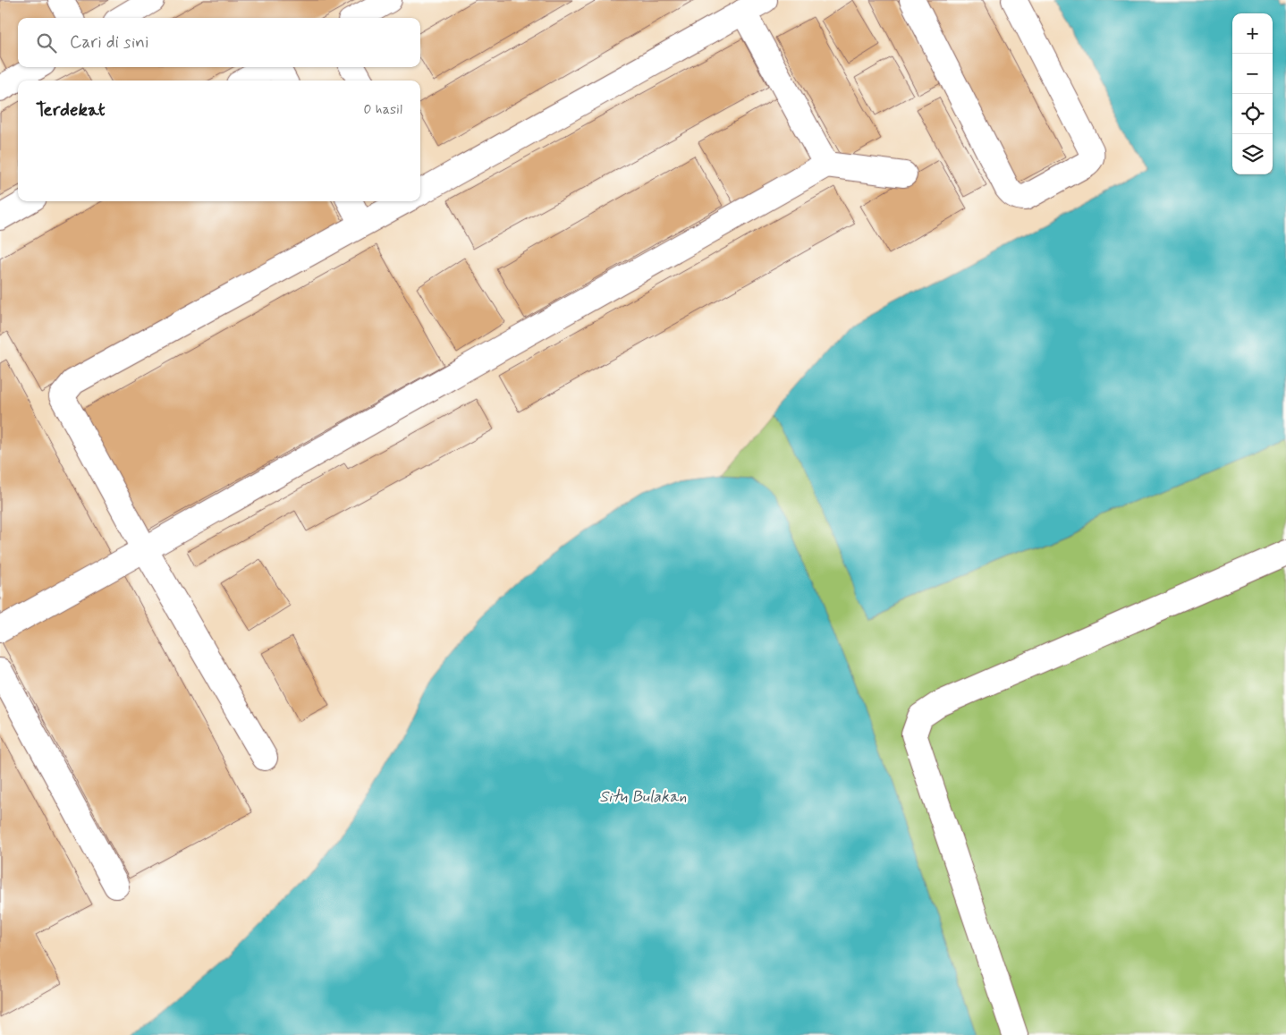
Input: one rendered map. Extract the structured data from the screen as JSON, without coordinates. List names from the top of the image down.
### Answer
{
  "water": ["Situ Bulakan"],
  "page": {
    "map_buttons": ["+", "−"],
    "search": "Cari di sini",
    "heading": ["Terdekat", "0 hasil"]
  }
}
